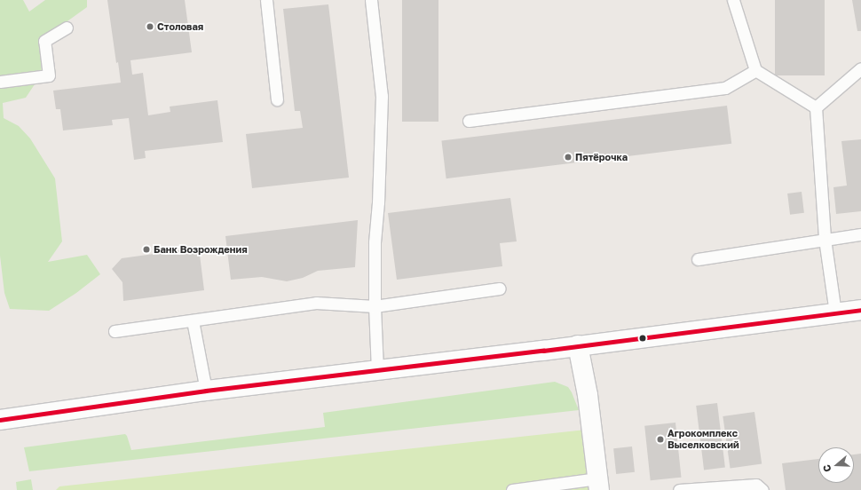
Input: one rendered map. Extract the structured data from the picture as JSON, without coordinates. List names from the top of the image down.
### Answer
{
  "places": [
    "Столовая",
    "Пятёрочка",
    "Банк Возрождения",
    "Агрокомплекс Выселковский"
  ],
  "north": "left"
}
